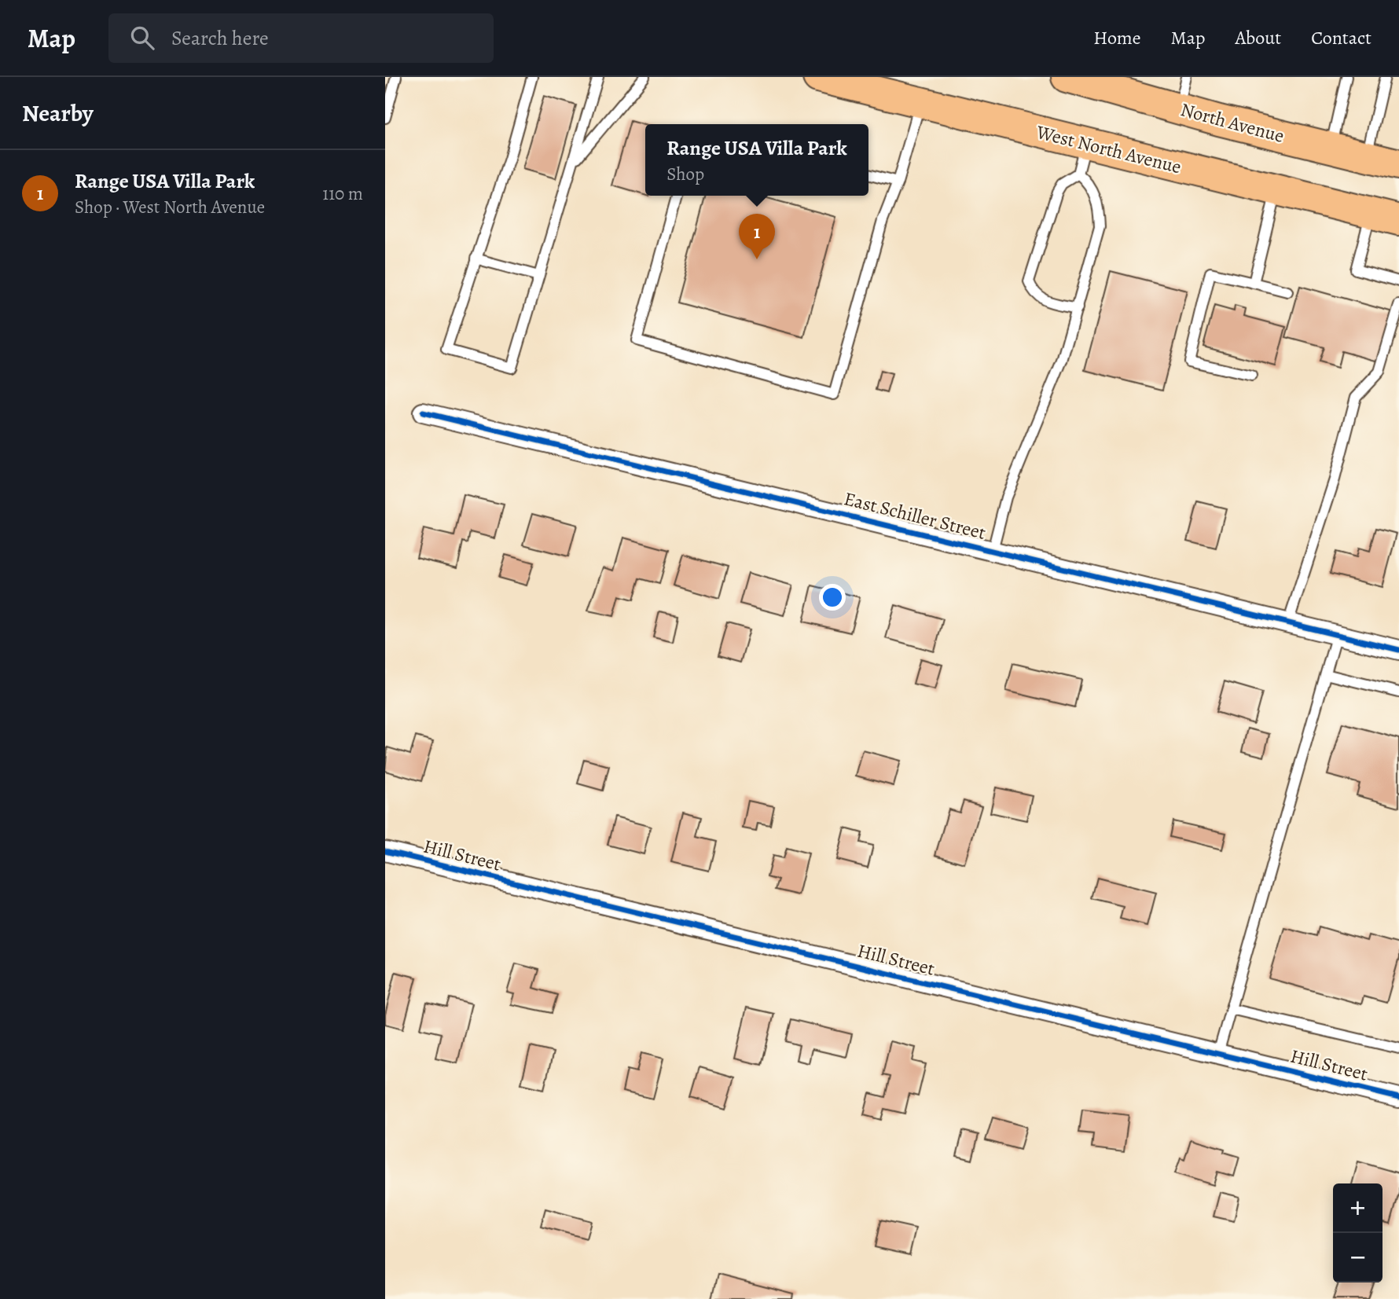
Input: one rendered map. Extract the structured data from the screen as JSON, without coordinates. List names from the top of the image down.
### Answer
{
  "streets": {
    "main road": ["North Avenue", "West North Avenue"],
    "street": ["East Schiller Street", "Hill Street"]
  },
  "page": {
    "header": "Map",
    "search": "Search here",
    "nav": [
      "Home",
      "Map",
      "About",
      "Contact"
    ],
    "heading": "Nearby",
    "popup": ["Range USA Villa Park", "Shop"],
    "list": [
      {
        "mark": "1",
        "name": "Range USA Villa Park",
        "note": "Shop · West North Avenue",
        "value": "110 m"
      }
    ],
    "pins": "1",
    "map_buttons": ["+", "−"]
  }
}
